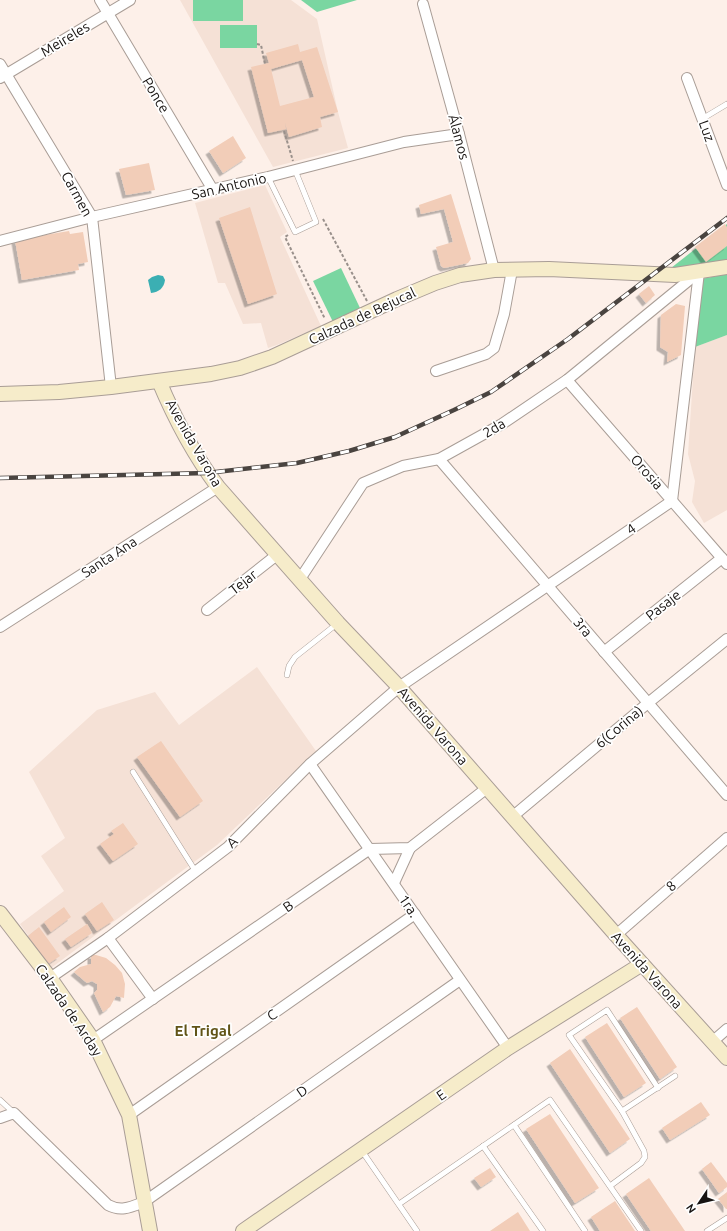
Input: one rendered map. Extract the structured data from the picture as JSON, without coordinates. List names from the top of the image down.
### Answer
{
  "streets": {
    "street": [
      "Meireles",
      "Ponce",
      "Luz",
      "Álamos",
      "San Antonio",
      "Carmen",
      "Calzada de Bejucal",
      "2da",
      "Avenida Varona",
      "Orosia",
      "4",
      "Santa Ana",
      "Tejar",
      "Pasaje",
      "3ra",
      "6(Corina)",
      "A",
      "8",
      "B",
      "1ra.",
      "Calzada de Arday",
      "C",
      "D",
      "E"
    ]
  },
  "crossings": [
    ["Meireles", "Ponce"],
    ["Meireles", "Carmen"],
    ["Ponce", "San Antonio"],
    ["Álamos", "San Antonio"],
    ["Álamos", "Calzada de Bejucal"],
    ["San Antonio", "Carmen"],
    ["Carmen", "Calzada de Bejucal"],
    ["Calzada de Bejucal", "2da"],
    ["Calzada de Bejucal", "Avenida Varona"],
    ["2da", "Avenida Varona"],
    ["2da", "Orosia"],
    ["2da", "3ra"],
    ["Avenida Varona", "4"],
    ["Avenida Varona", "Santa Ana"],
    ["Avenida Varona", "Tejar"],
    ["Avenida Varona", "6(Corina)"],
    ["Avenida Varona", "A"],
    ["Avenida Varona", "8"],
    ["Avenida Varona", "E"],
    ["Orosia", "4"],
    ["Orosia", "Pasaje"],
    ["4", "3ra"],
    ["4", "A"],
    ["Pasaje", "3ra"],
    ["3ra", "6(Corina)"],
    ["A", "1ra."],
    ["A", "Calzada de Arday"],
    ["B", "1ra."],
    ["B", "Calzada de Arday"],
    ["1ra.", "C"],
    ["1ra.", "D"],
    ["1ra.", "E"],
    ["Calzada de Arday", "C"],
    ["Calzada de Arday", "D"]
  ],
  "districts": ["El Trigal"],
  "north": "bottom left"
}
